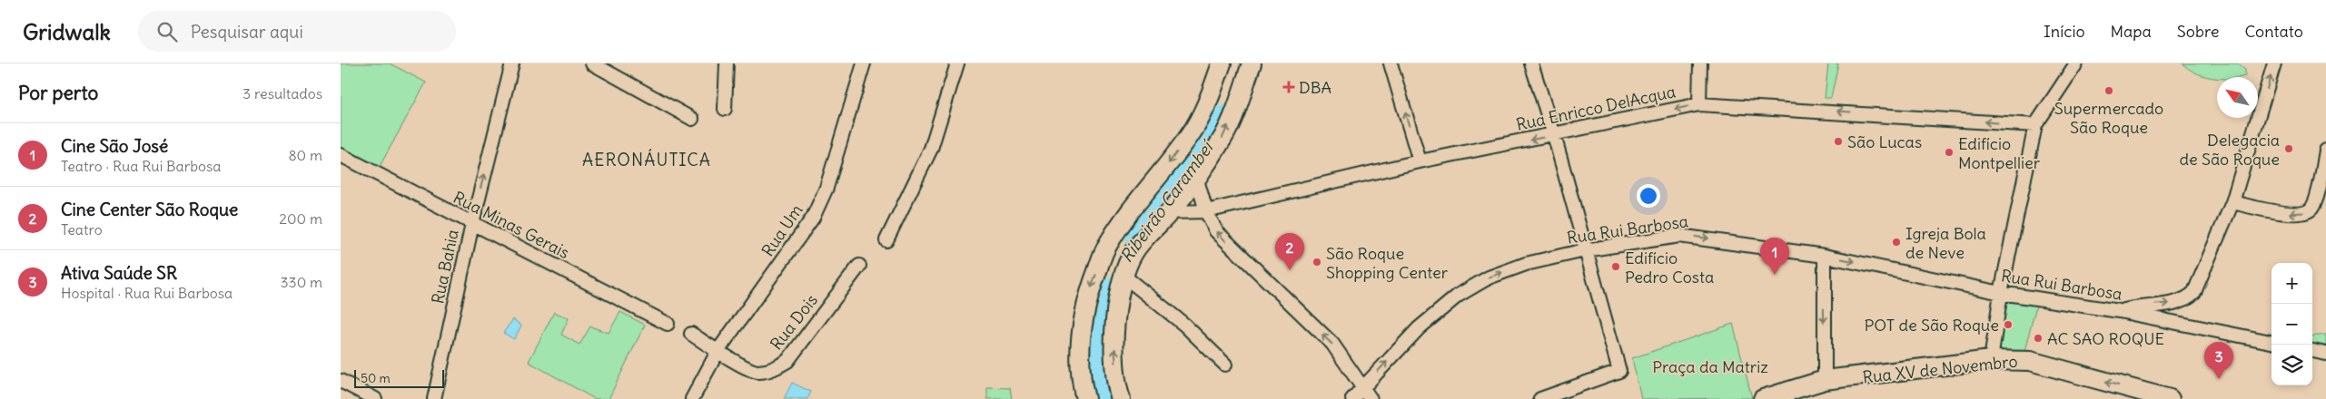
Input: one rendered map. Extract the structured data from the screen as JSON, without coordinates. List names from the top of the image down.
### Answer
{
  "streets": {
    "main road": ["Rua XV de Novembro"],
    "street": [
      "Rua Enricco DelAcqua",
      "Rua Minas Gerais",
      "Rua Rui Barbosa",
      "Rua Um",
      "Rua Bahia",
      "Rua Dois"
    ]
  },
  "crossings": [
    ["Rua Minas Gerais", "Rua Bahia"],
    ["Rua Um", "Rua Dois"]
  ],
  "one_way": [
    "Rua Enricco DelAcqua",
    "Rua Rui Barbosa",
    "Rua Bahia",
    "Rua XV de Novembro"
  ],
  "districts": ["AERONÁUTICA"],
  "water": ["Ribeirão Carambeí"],
  "parks": ["Praça da Matriz"],
  "places": {
    "health": ["DBA"],
    "other": [
      "Supermercado São Roque",
      "São Lucas",
      "Delegacia de São Roque",
      "Edifício Montpellier",
      "Igreja Bola de Neve",
      "São Roque Shopping Center",
      "Edifício Pedro Costa",
      "POT de São Roque",
      "AC SAO ROQUE"
    ]
  },
  "scale_bar": "50 m",
  "north": "top left",
  "page": {
    "header": "Gridwalk",
    "search": "Pesquisar aqui",
    "nav": [
      "Início",
      "Mapa",
      "Sobre",
      "Contato"
    ],
    "heading": ["Por perto", "3 resultados"],
    "list": [
      {
        "mark": "1",
        "name": "Cine São José",
        "note": "Teatro · Rua Rui Barbosa",
        "value": "80 m"
      },
      {
        "mark": "2",
        "name": "Cine Center São Roque",
        "note": "Teatro",
        "value": "200 m"
      },
      {
        "mark": "3",
        "name": "Ativa Saúde SR",
        "note": "Hospital · Rua Rui Barbosa",
        "value": "330 m"
      }
    ],
    "pins": ["2", "1", "3"],
    "map_buttons": ["+", "−"],
    "scale": "50 m"
  }
}
